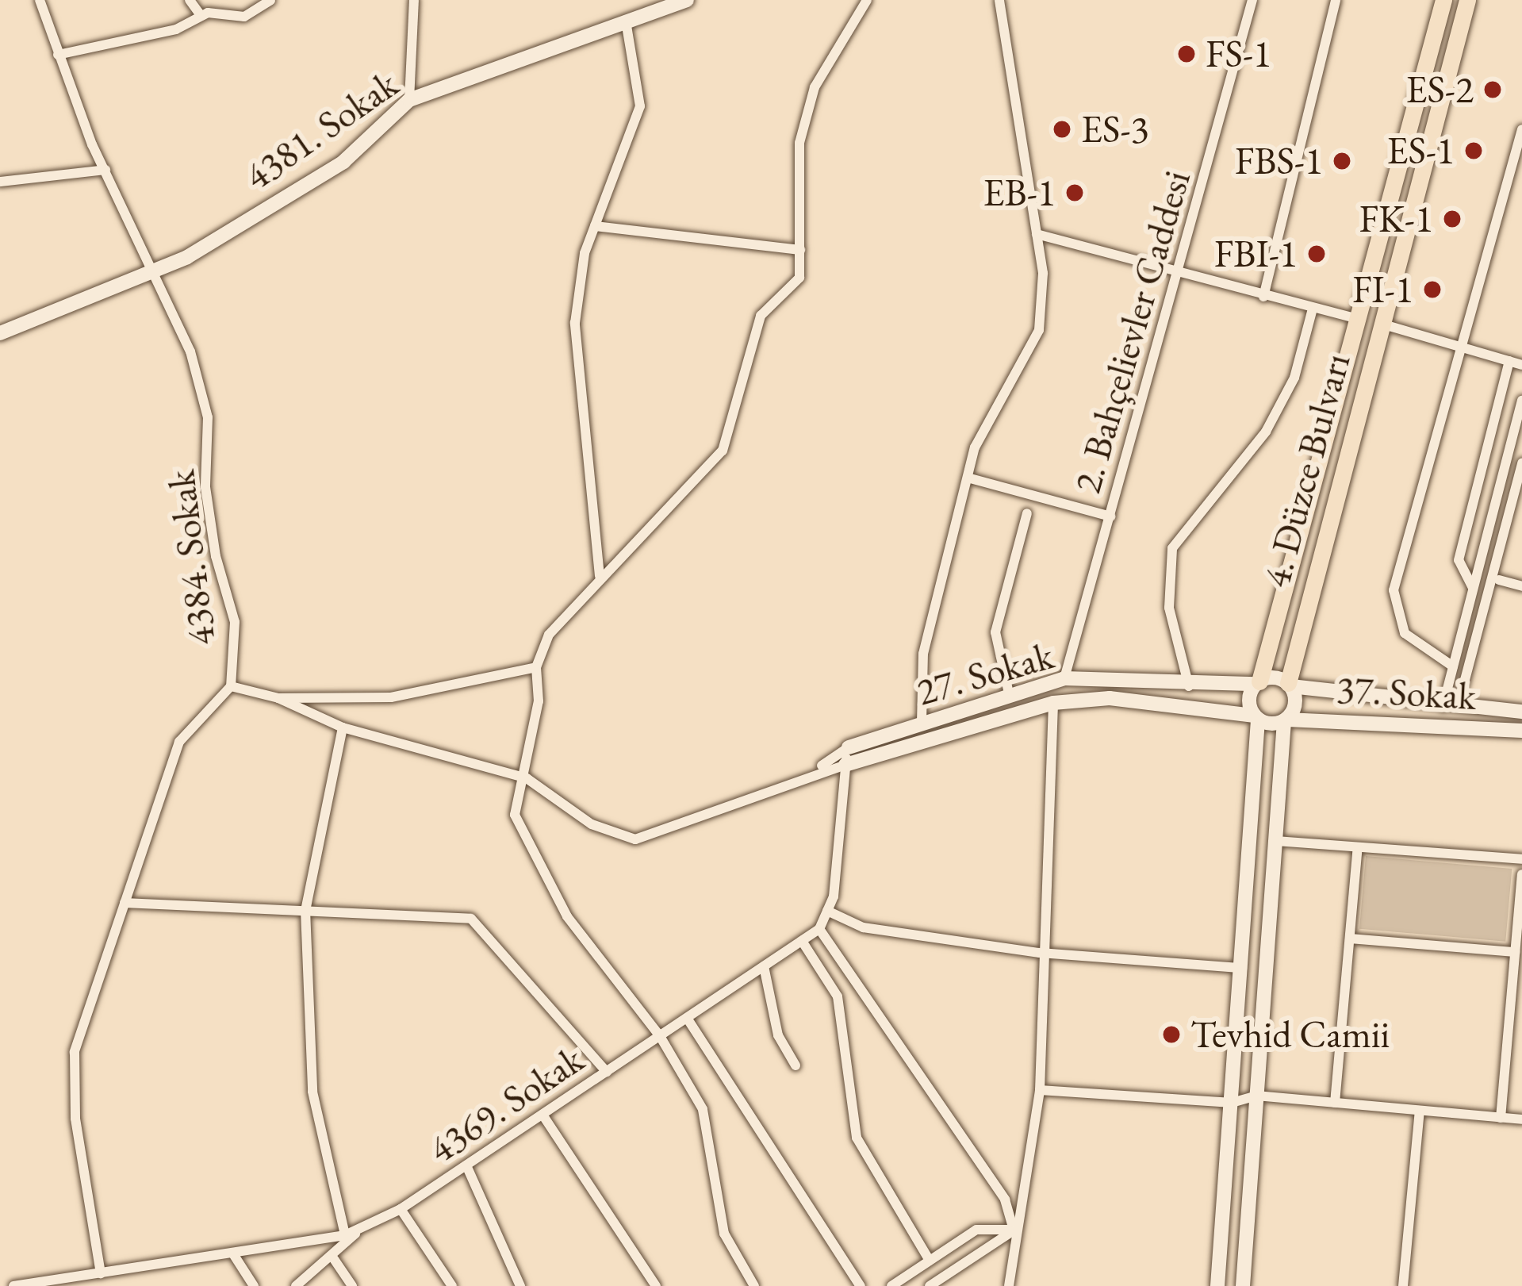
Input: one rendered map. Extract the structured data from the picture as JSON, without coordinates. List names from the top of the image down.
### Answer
{
  "streets": {
    "main road": [
      "4381. Sokak",
      "4. Düzce Bulvarı",
      "27. Sokak",
      "37. Sokak"
    ],
    "street": ["2. Bahçelievler Caddesi", "4384. Sokak", "4369. Sokak"]
  },
  "crossings": [
    ["4381. Sokak", "4384. Sokak"],
    ["2. Bahçelievler Caddesi", "27. Sokak"],
    ["4. Düzce Bulvarı", "27. Sokak"],
    ["4384. Sokak", "4369. Sokak"]
  ],
  "places": [
    "FS-1",
    "ES-2",
    "ES-3",
    "ES-1",
    "FBS-1",
    "EB-1",
    "FK-1",
    "FBI-1",
    "FI-1",
    "Tevhid Camii"
  ]
}
